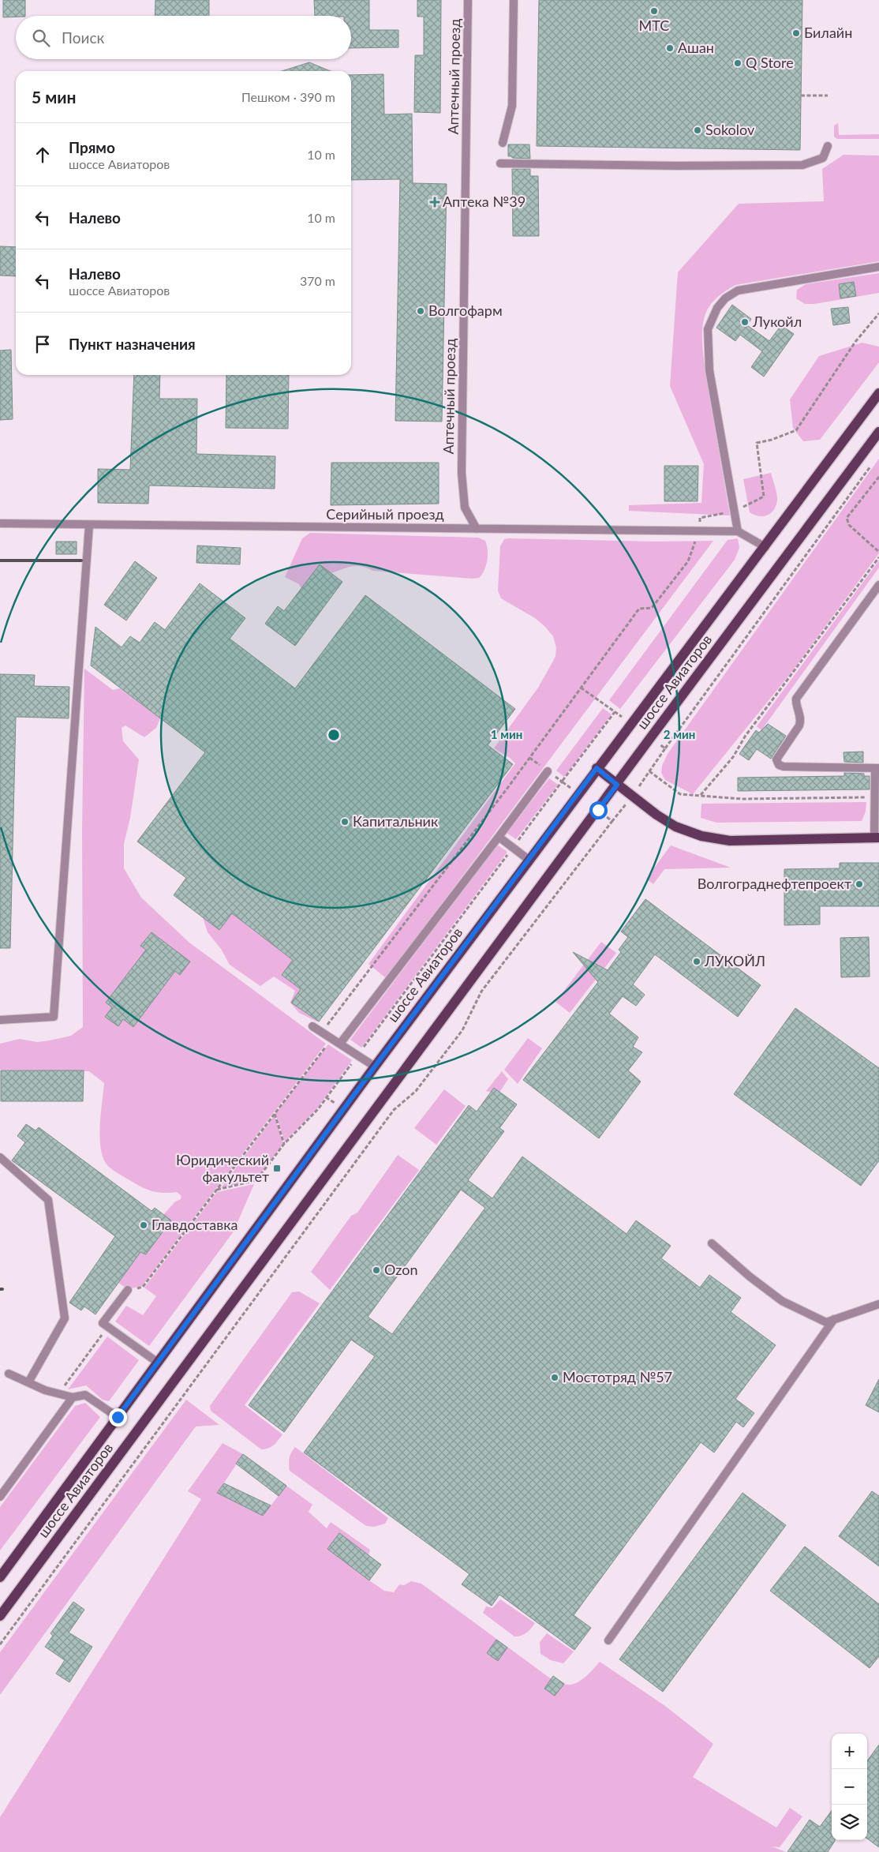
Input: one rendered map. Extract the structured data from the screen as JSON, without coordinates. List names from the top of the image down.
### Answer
{
  "streets": {
    "main road": ["шоссе Авиаторов"],
    "street": ["Аптечный проезд", "Серийный проезд"]
  },
  "crossings": [
    ["Аптечный проезд", "Серийный проезд"]
  ],
  "places": {
    "other": [
      "МТС",
      "Билайн",
      "Ашан",
      "Q Store",
      "Sokolov",
      "Волгофарм",
      "Лукойл",
      "Капитальник",
      "Волгограднефтепроект",
      "ЛУКОЙЛ",
      "Главдоставка",
      "Ozon",
      "Мостотряд №57"
    ],
    "health": ["Аптека №39"],
    "transit": ["Юридический факультет"]
  },
  "page": {
    "search": "Поиск",
    "heading": ["5 мин", "Пешком · 390 m"],
    "list": [
      ["Прямо", "шоссе Авиаторов", "10 m"],
      ["Налево", "10 m"],
      ["Налево", "шоссе Авиаторов", "370 m"],
      "Пункт назначения"
    ],
    "map_buttons": ["+", "−"]
  },
  "rings": ["1 мин", "2 мин"]
}
